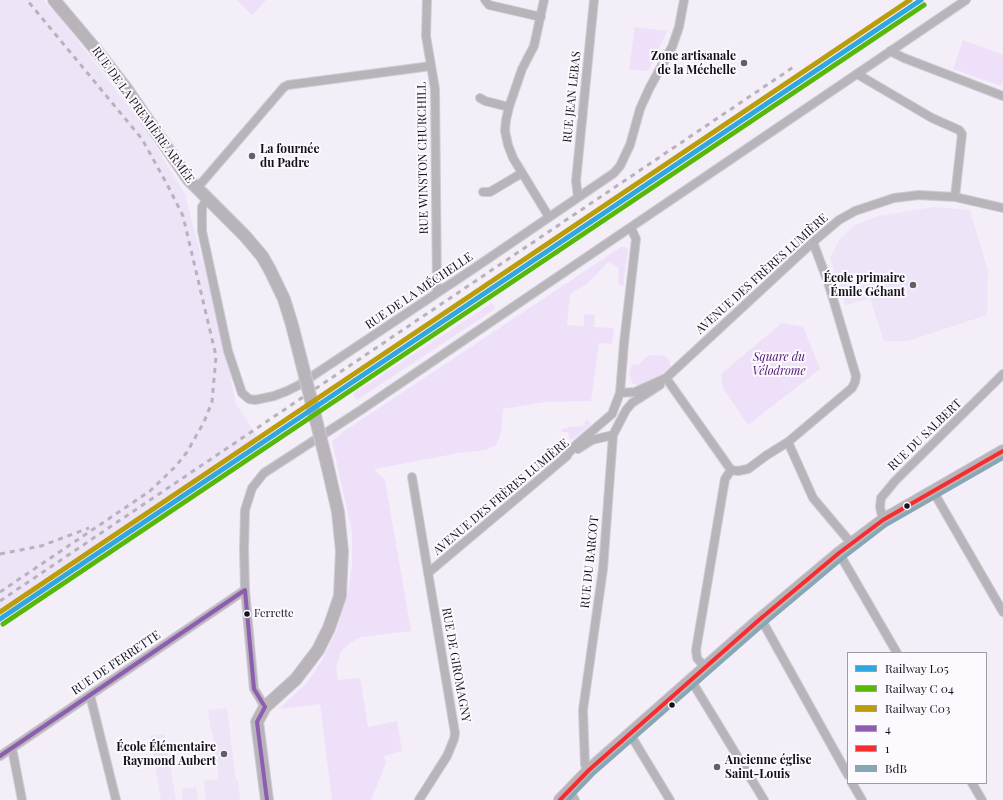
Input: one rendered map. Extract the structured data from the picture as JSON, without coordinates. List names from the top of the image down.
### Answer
{
  "streets": {
    "main road": ["RUE DE LA PREMIÈRE ARMÉE"],
    "street": [
      "RUE JEAN LEBAS",
      "RUE WINSTON CHURCHILL",
      "AVENUE DES FRÈRES LUMIÈRE",
      "RUE DE LA MÉCHELLE",
      "RUE DU SALBERT",
      "RUE DU BARCOT",
      "RUE DE FERRETTE",
      "RUE DE GIROMAGNY"
    ]
  },
  "crossings": [
    ["RUE JEAN LEBAS", "RUE DE LA MÉCHELLE"],
    ["RUE DE LA PREMIÈRE ARMÉE", "RUE DE LA MÉCHELLE"],
    ["RUE WINSTON CHURCHILL", "RUE DE LA MÉCHELLE"],
    ["AVENUE DES FRÈRES LUMIÈRE", "RUE DU BARCOT"],
    ["AVENUE DES FRÈRES LUMIÈRE", "RUE DE GIROMAGNY"]
  ],
  "parks": ["Square du Vélodrome"],
  "places": [
    "Zone artisanale de la Méchelle",
    "La fournée du Padre",
    "École primaire Émile Géhant",
    "Ferrette",
    "École Élémentaire Raymond Aubert",
    "Ancienne église Saint-Louis"
  ],
  "lines": [
    "rail line L05",
    "rail line C03",
    "transit line 1",
    "transit line BdB",
    "transit line 4"
  ],
  "legend": [
    "Railway L05",
    "Railway C 04",
    "Railway C03",
    "4",
    "1",
    "BdB"
  ]
}
